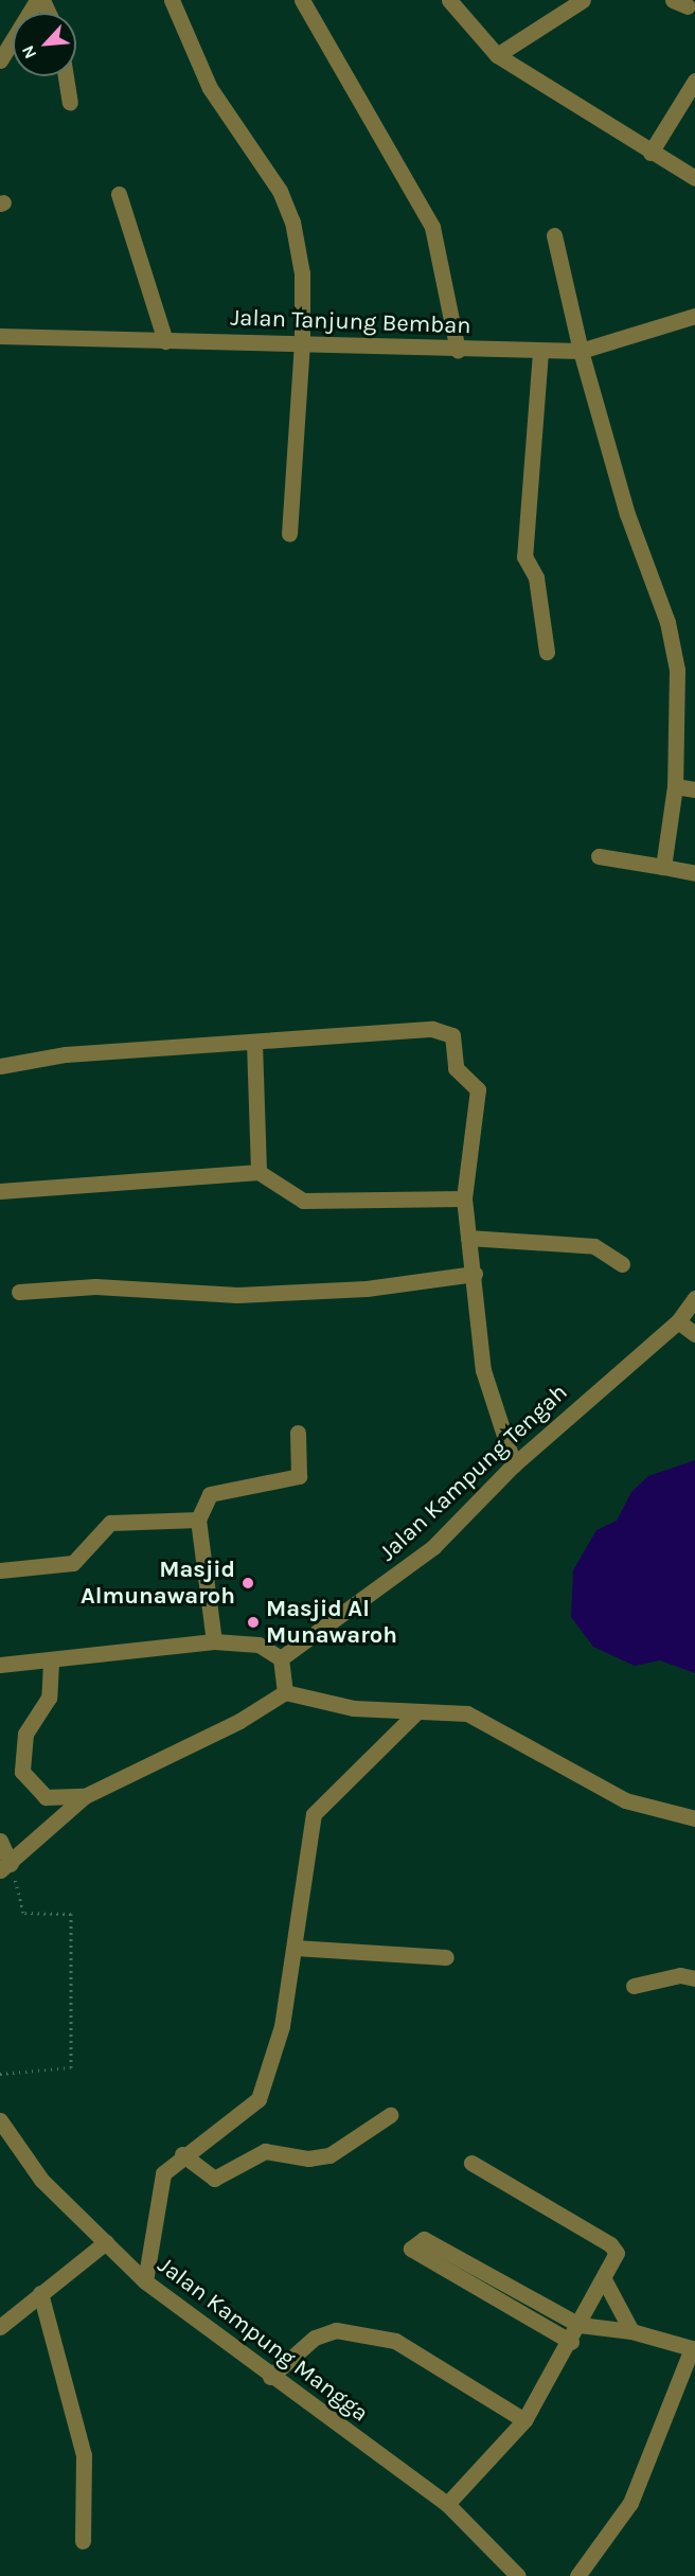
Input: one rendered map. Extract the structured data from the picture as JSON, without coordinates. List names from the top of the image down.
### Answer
{
  "streets": {
    "street": ["Jalan Tanjung Bemban", "Jalan Kampung Tengah", "Jalan Kampung Mangga"]
  },
  "places": ["Masjid Almunawaroh", "Masjid Al Munawaroh"],
  "north": "bottom left"
}
